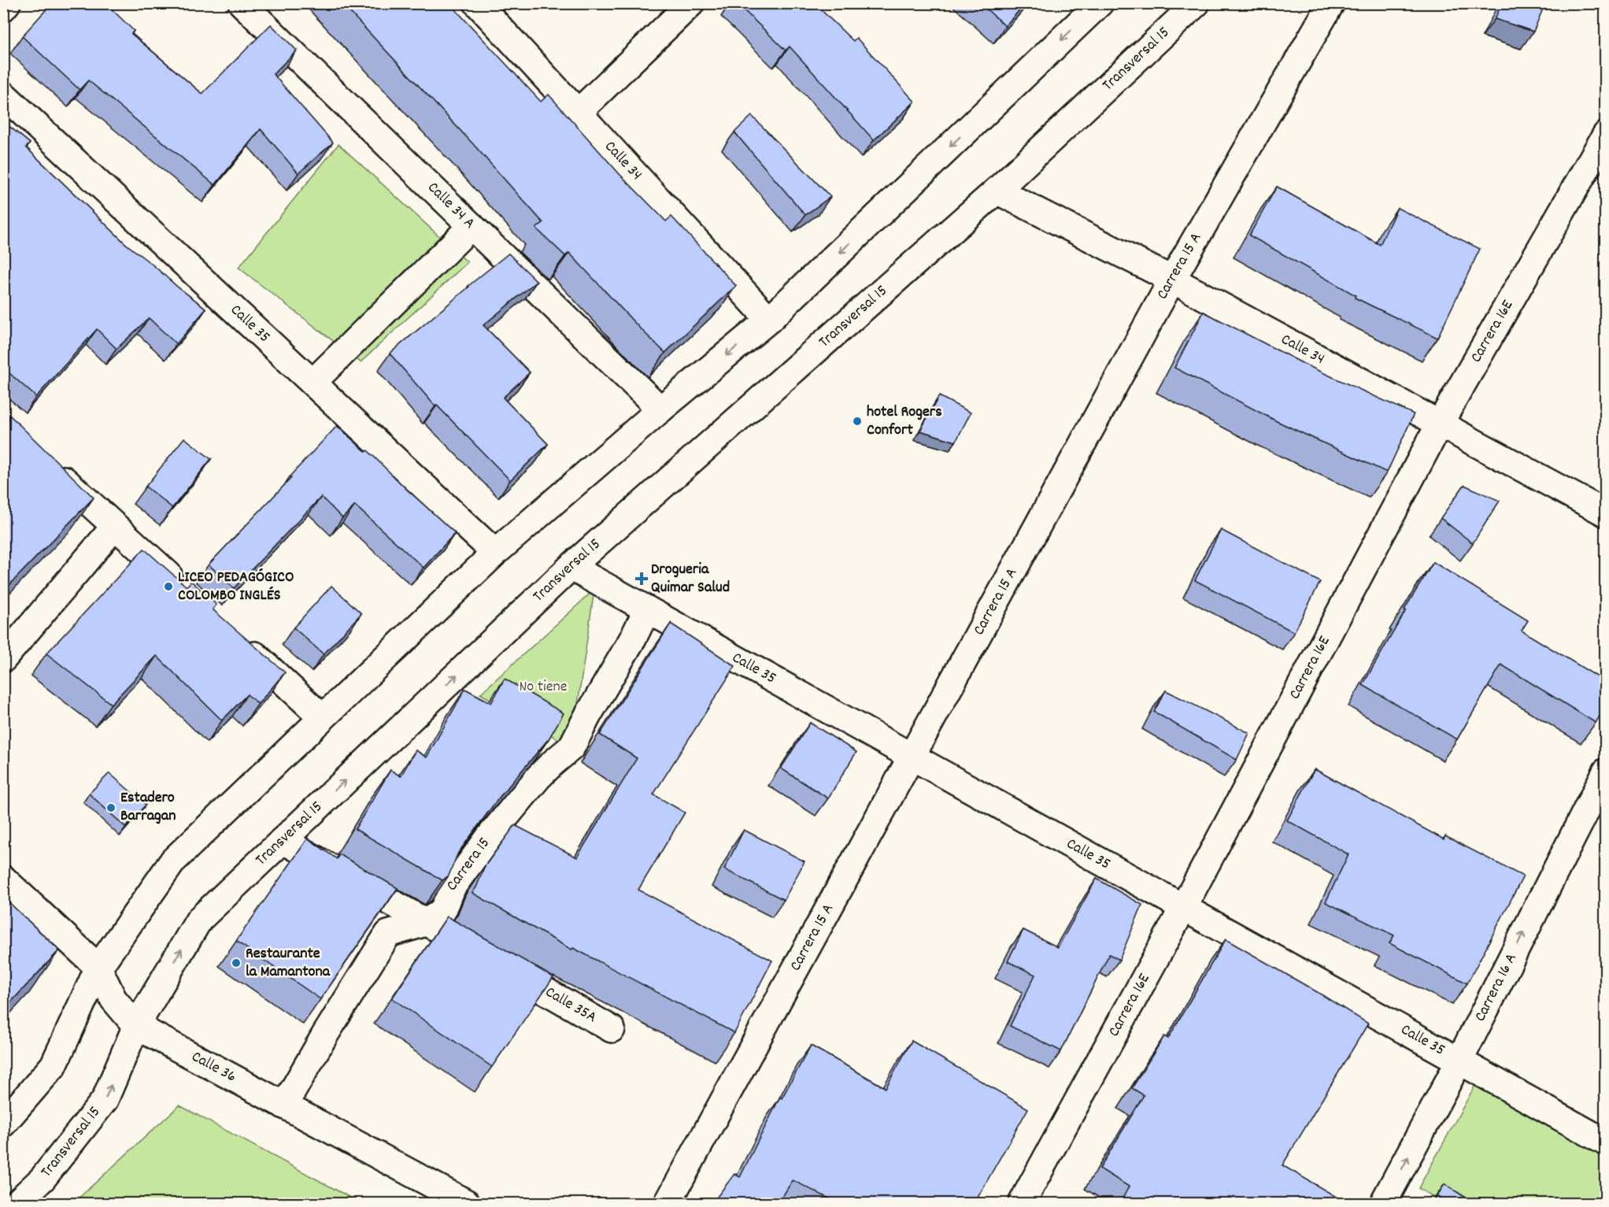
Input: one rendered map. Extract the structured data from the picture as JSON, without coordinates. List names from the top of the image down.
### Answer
{
  "streets": {
    "street": [
      "Transversal 15",
      "Calle 34",
      "Calle 34 A",
      "Carrera 15 A",
      "Calle 35",
      "Carrera 16E",
      "Carrera 15",
      "Carrera 16 A",
      "Calle 35A",
      "Calle 36"
    ]
  },
  "crossings": [
    ["Transversal 15", "Calle 34"],
    ["Transversal 15", "Calle 35"],
    ["Transversal 15", "Calle 36"],
    ["Calle 34", "Carrera 15 A"],
    ["Calle 34", "Carrera 16E"],
    ["Carrera 15 A", "Calle 35"],
    ["Calle 35", "Carrera 16E"],
    ["Calle 35", "Carrera 15"],
    ["Calle 35", "Carrera 16 A"],
    ["Carrera 15", "Calle 36"]
  ],
  "one_way": ["Carrera 16 A"],
  "parks": ["No tiene"],
  "places": {
    "other": [
      "hotel Rogers Confort",
      "LICEO PEDAGÓGICO COLOMBO INGLÉS",
      "Estadero Barragan",
      "Restaurante la Mamantona"
    ],
    "health": ["Drogueria Quimar Salud"]
  }
}
